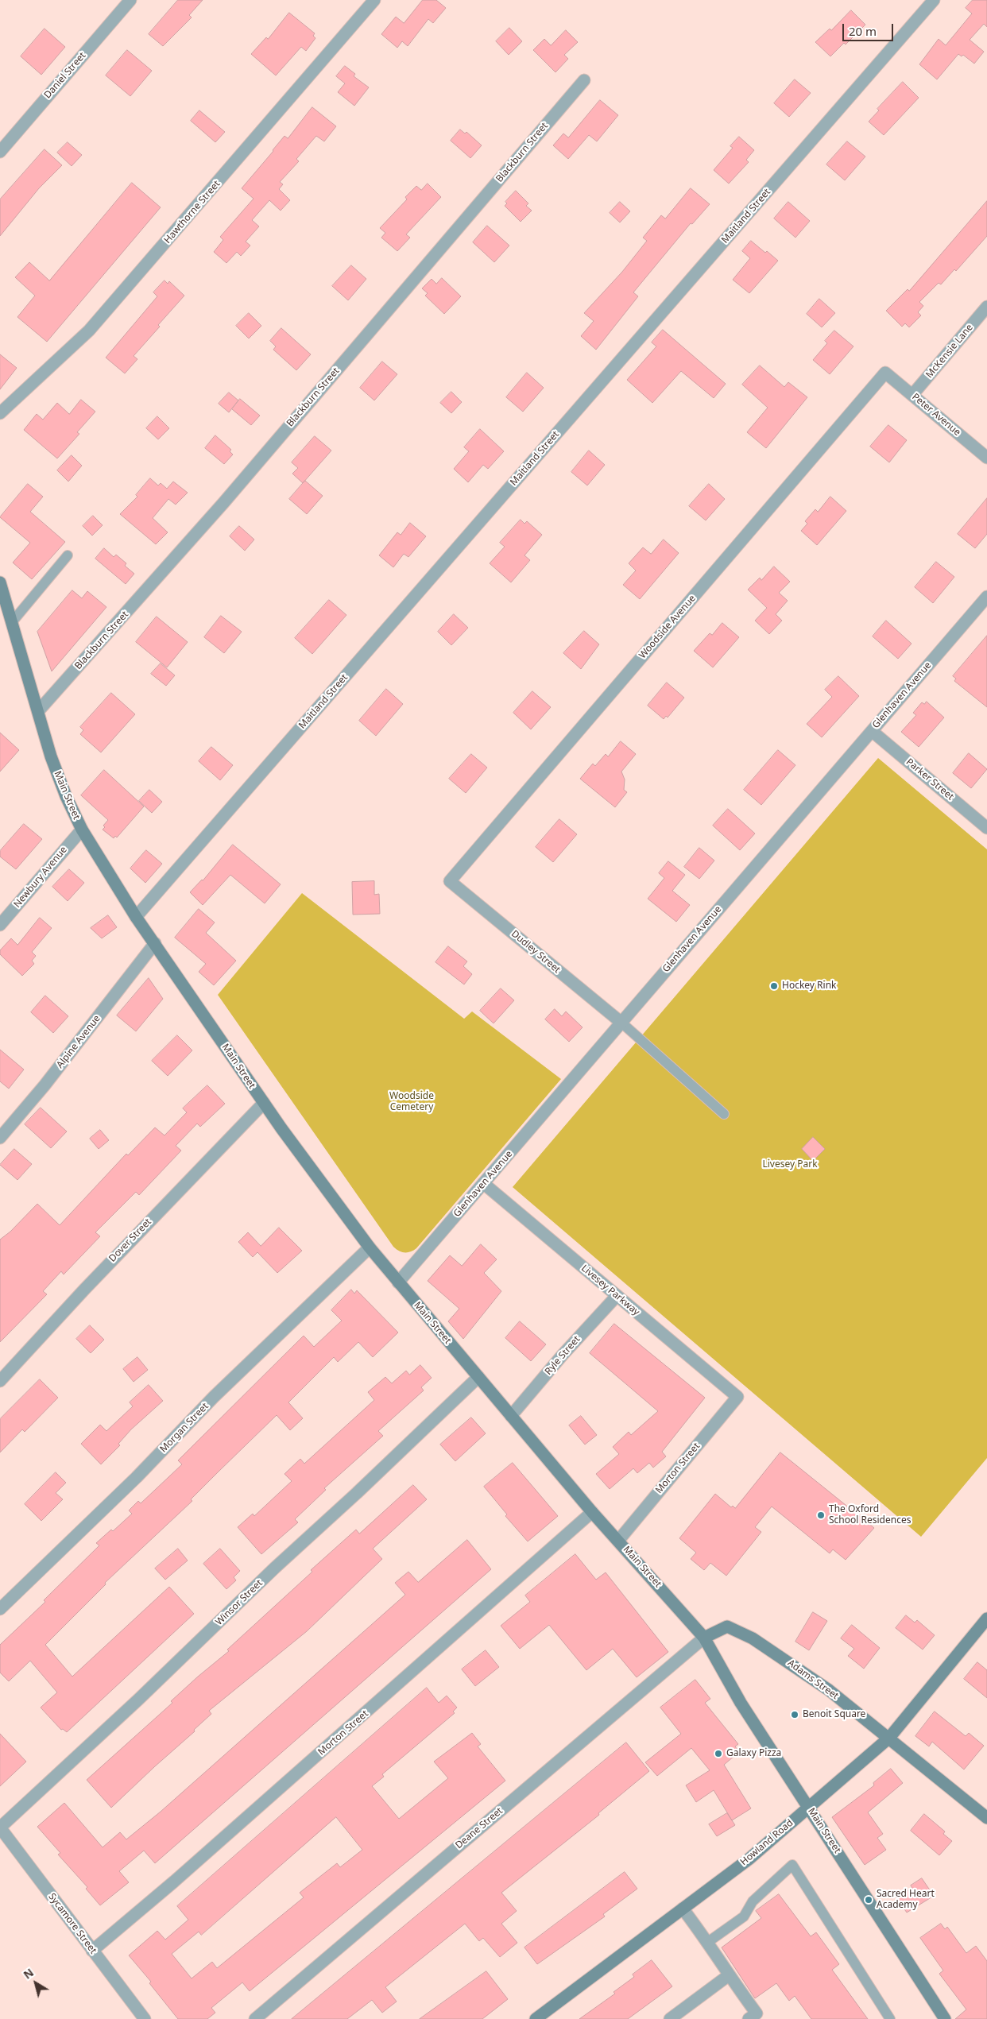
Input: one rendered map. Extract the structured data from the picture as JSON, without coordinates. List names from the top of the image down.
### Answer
{
  "streets": {
    "main road": ["Main Street", "Adams Street", "Howland Road"],
    "street": [
      "Daniel Street",
      "Blackburn Street",
      "Hawthorne Street",
      "Maitland Street",
      "McKensie Lane",
      "Peter Avenue",
      "Woodside Avenue",
      "Glenhaven Avenue",
      "Parker Street",
      "Newbury Avenue",
      "Dudley Street",
      "Alpine Avenue",
      "Dover Street",
      "Livesey Parkway",
      "Ryle Street",
      "Morgan Street",
      "Morton Street",
      "Winsor Street",
      "Deane Street",
      "Sycamore Street"
    ]
  },
  "crossings": [
    ["Blackburn Street", "Main Street"],
    ["Maitland Street", "Main Street"],
    ["McKensie Lane", "Peter Avenue"],
    ["Peter Avenue", "Woodside Avenue"],
    ["Woodside Avenue", "Dudley Street"],
    ["Glenhaven Avenue", "Parker Street"],
    ["Glenhaven Avenue", "Main Street"],
    ["Glenhaven Avenue", "Dudley Street"],
    ["Glenhaven Avenue", "Livesey Parkway"],
    ["Main Street", "Newbury Avenue"],
    ["Main Street", "Alpine Avenue"],
    ["Main Street", "Dover Street"],
    ["Main Street", "Ryle Street"],
    ["Main Street", "Morgan Street"],
    ["Main Street", "Morton Street"],
    ["Main Street", "Winsor Street"],
    ["Main Street", "Adams Street"],
    ["Main Street", "Deane Street"],
    ["Main Street", "Howland Road"],
    ["Livesey Parkway", "Ryle Street"],
    ["Livesey Parkway", "Morton Street"],
    ["Morton Street", "Sycamore Street"],
    ["Winsor Street", "Sycamore Street"],
    ["Adams Street", "Deane Street"],
    ["Adams Street", "Howland Road"]
  ],
  "parks": ["Woodside Cemetery", "Livesey Park"],
  "places": [
    "Hockey Rink",
    "The Oxford School Residences",
    "Benoit Square",
    "Galaxy Pizza",
    "Sacred Heart Academy"
  ],
  "scale_bar": "20 m",
  "north": "top left"
}
